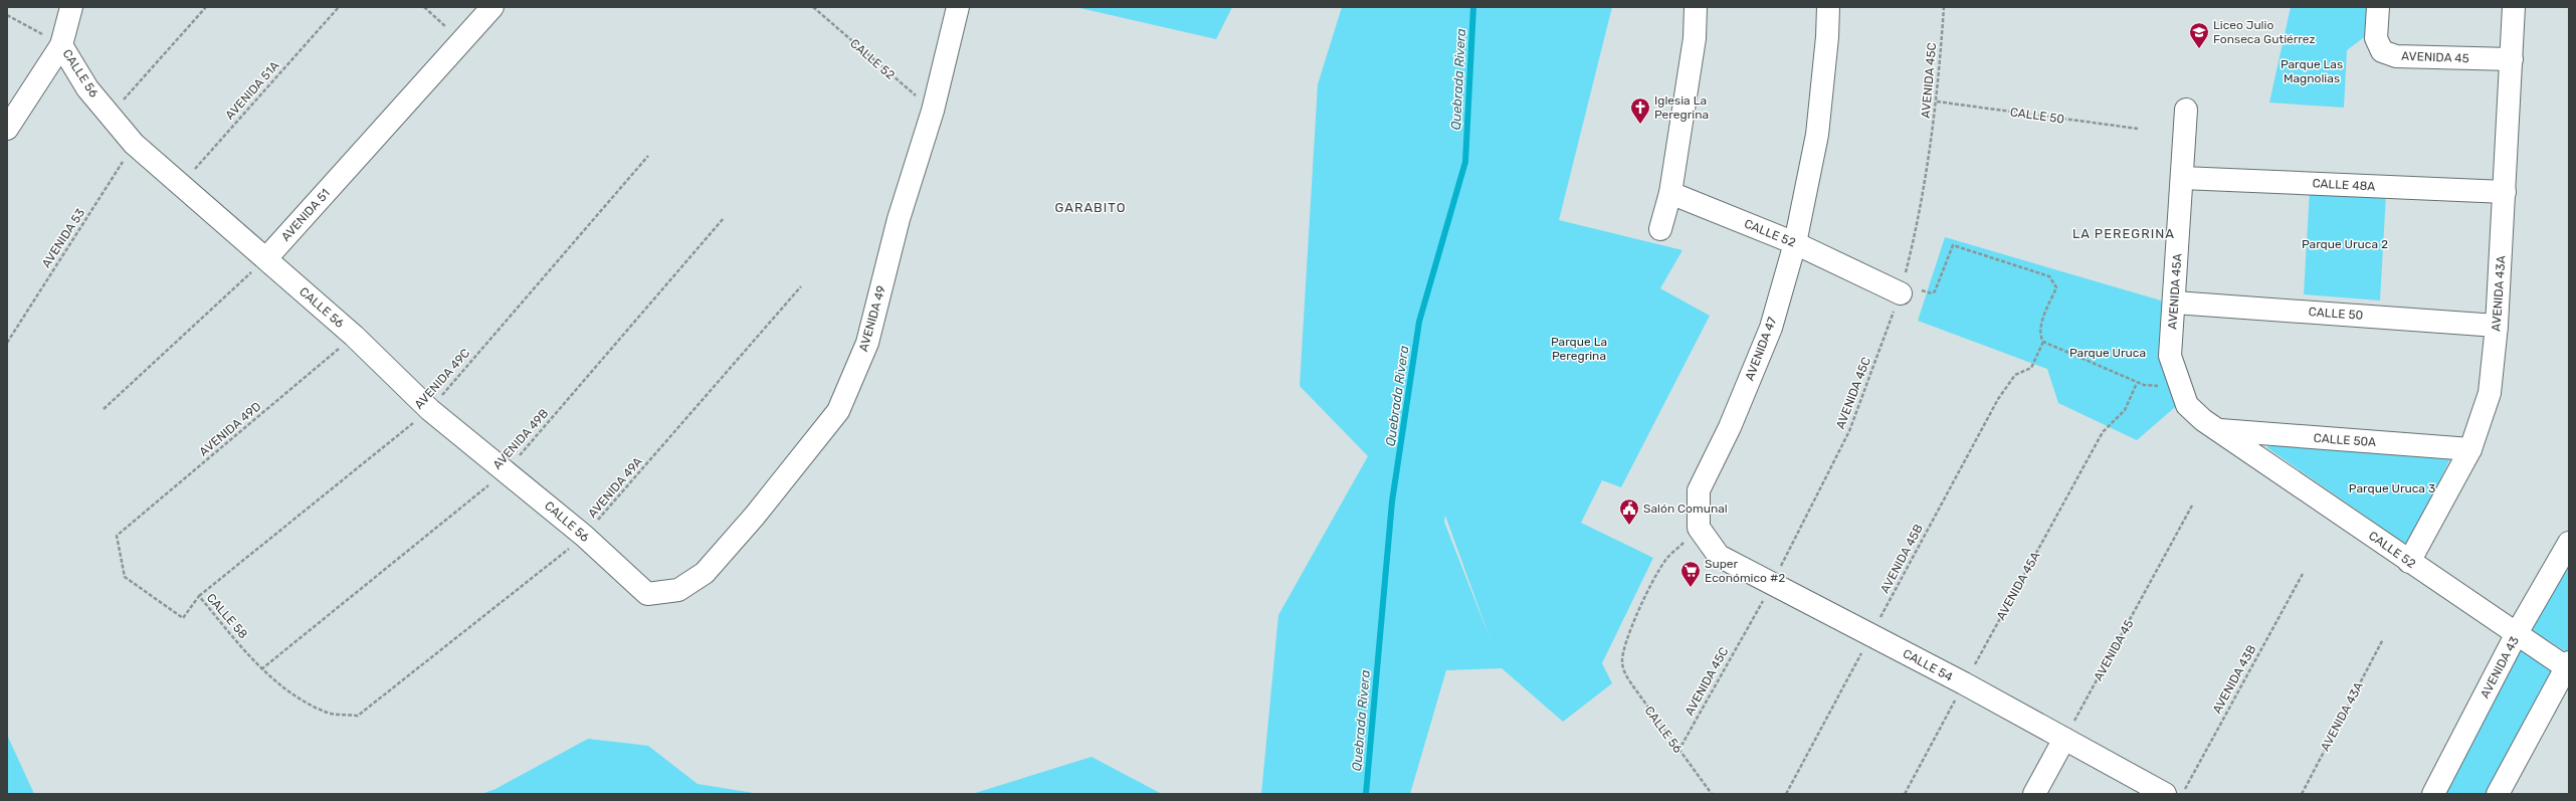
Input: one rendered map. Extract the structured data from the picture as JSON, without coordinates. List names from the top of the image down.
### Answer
{
  "streets": {
    "street": [
      "AVENIDA 45",
      "CALLE 52",
      "CALLE 56",
      "CALLE 50",
      "CALLE 48A",
      "AVENIDA 51",
      "AVENIDA 45A",
      "AVENIDA 43A",
      "AVENIDA 49",
      "AVENIDA 47",
      "CALLE 50A",
      "CALLE 54",
      "AVENIDA 43"
    ],
    "path": [
      "AVENIDA 45C",
      "AVENIDA 51A",
      "AVENIDA 53",
      "AVENIDA 49C",
      "AVENIDA 49D",
      "AVENIDA 49B",
      "AVENIDA 49A",
      "AVENIDA 45B",
      "CALLE 58",
      "AVENIDA 43B"
    ]
  },
  "crossings": [
    ["AVENIDA 45", "AVENIDA 43A"],
    ["AVENIDA 45", "CALLE 54"],
    ["CALLE 52", "AVENIDA 45C"],
    ["CALLE 52", "AVENIDA 45A"],
    ["CALLE 52", "AVENIDA 43A"],
    ["CALLE 52", "AVENIDA 49"],
    ["CALLE 52", "AVENIDA 47"],
    ["CALLE 52", "CALLE 50A"],
    ["CALLE 52", "AVENIDA 43"],
    ["CALLE 56", "AVENIDA 45C"],
    ["CALLE 56", "AVENIDA 51A"],
    ["CALLE 56", "AVENIDA 51"],
    ["CALLE 56", "AVENIDA 53"],
    ["CALLE 56", "AVENIDA 49"],
    ["CALLE 56", "AVENIDA 47"],
    ["CALLE 56", "AVENIDA 49C"],
    ["CALLE 56", "AVENIDA 49D"],
    ["CALLE 56", "AVENIDA 49B"],
    ["CALLE 56", "AVENIDA 49A"],
    ["CALLE 56", "CALLE 54"],
    ["AVENIDA 45C", "CALLE 50"],
    ["AVENIDA 45C", "CALLE 54"],
    ["CALLE 50", "AVENIDA 45A"],
    ["CALLE 50", "AVENIDA 43A"],
    ["CALLE 48A", "AVENIDA 45A"],
    ["CALLE 48A", "AVENIDA 43A"],
    ["AVENIDA 45A", "CALLE 50A"],
    ["AVENIDA 45A", "CALLE 54"],
    ["AVENIDA 43A", "CALLE 50A"],
    ["AVENIDA 47", "CALLE 54"],
    ["AVENIDA 49C", "CALLE 58"],
    ["AVENIDA 49D", "CALLE 58"],
    ["AVENIDA 49B", "CALLE 58"],
    ["AVENIDA 49A", "CALLE 58"],
    ["AVENIDA 45B", "CALLE 54"]
  ],
  "districts": ["GARABITO", "LA PEREGRINA"],
  "water": ["Quebrada Rivera"],
  "parks": [
    "Parque Las Magnolias",
    "Parque Uruca 2",
    "Parque La Peregrina",
    "Parque Uruca",
    "Parque Uruca 3"
  ],
  "places": {
    "school or university": ["Liceo Julio Fonseca Gutiérrez"],
    "church": ["Iglesia La Peregrina"],
    "public building": ["Salón Comunal"],
    "supermarket": ["Super Económico #2"]
  }
}
